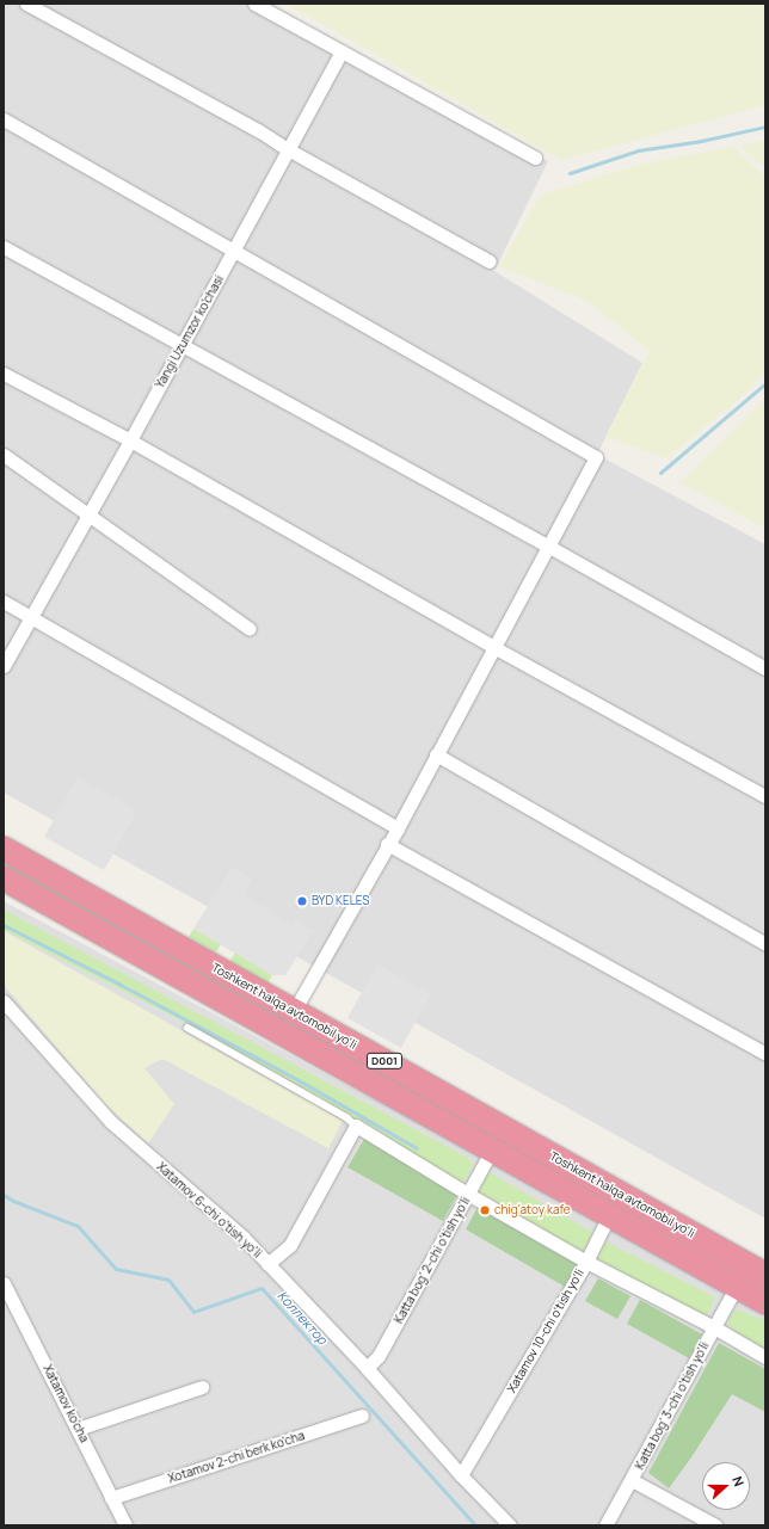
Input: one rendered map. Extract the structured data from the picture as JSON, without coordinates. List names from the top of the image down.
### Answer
{
  "streets": {
    "highway": ["Toshkent halqa avtomobil yo'li", "D001"],
    "street": [
      "Yangi Uzumzor ko'chasi",
      "Xatamov 6-chi o'tish yo'li",
      "Katta bog' 2-chi o'tish yo'li",
      "Xatamov 10-chi o'tish yo'li",
      "Xatamov ko'cha",
      "Katta bog' 3-chi o'tish yo'li",
      "Xotamov 2-chi berk ko'cha"
    ]
  },
  "crossings": [
    ["Toshkent halqa avtomobil yo'li", "Katta bog' 2-chi o'tish yo'li"],
    ["Toshkent halqa avtomobil yo'li", "Katta bog' 3-chi o'tish yo'li"],
    ["Xatamov 6-chi o'tish yo'li", "Katta bog' 2-chi o'tish yo'li"],
    ["Xatamov 6-chi o'tish yo'li", "Xatamov 10-chi o'tish yo'li"],
    ["Xatamov 10-chi o'tish yo'li", "Katta bog' 3-chi o'tish yo'li"],
    ["Xatamov ko'cha", "Xotamov 2-chi berk ko'cha"]
  ],
  "water": ["Коллектор"],
  "places": ["BYD KELES", "chig'atoy kafe"],
  "north": "right"
}
